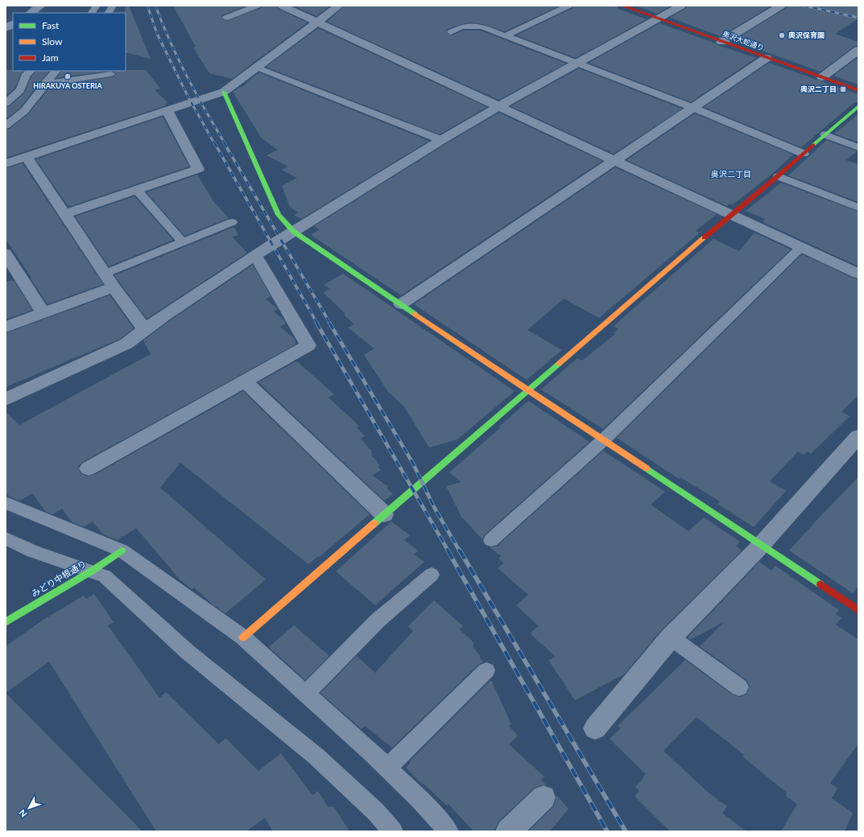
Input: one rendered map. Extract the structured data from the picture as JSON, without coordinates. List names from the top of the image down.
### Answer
{
  "streets": {
    "street": ["奥沢大蛇通り", "みどり中根通り"]
  },
  "districts": ["奥沢二丁目"],
  "places": {
    "other": ["奥沢保育園", "HIRAKUYA OSTERIA"],
    "transit": ["奥沢二丁目"]
  },
  "legend": ["Fast", "Slow", "Jam"],
  "north": "bottom left"
}
